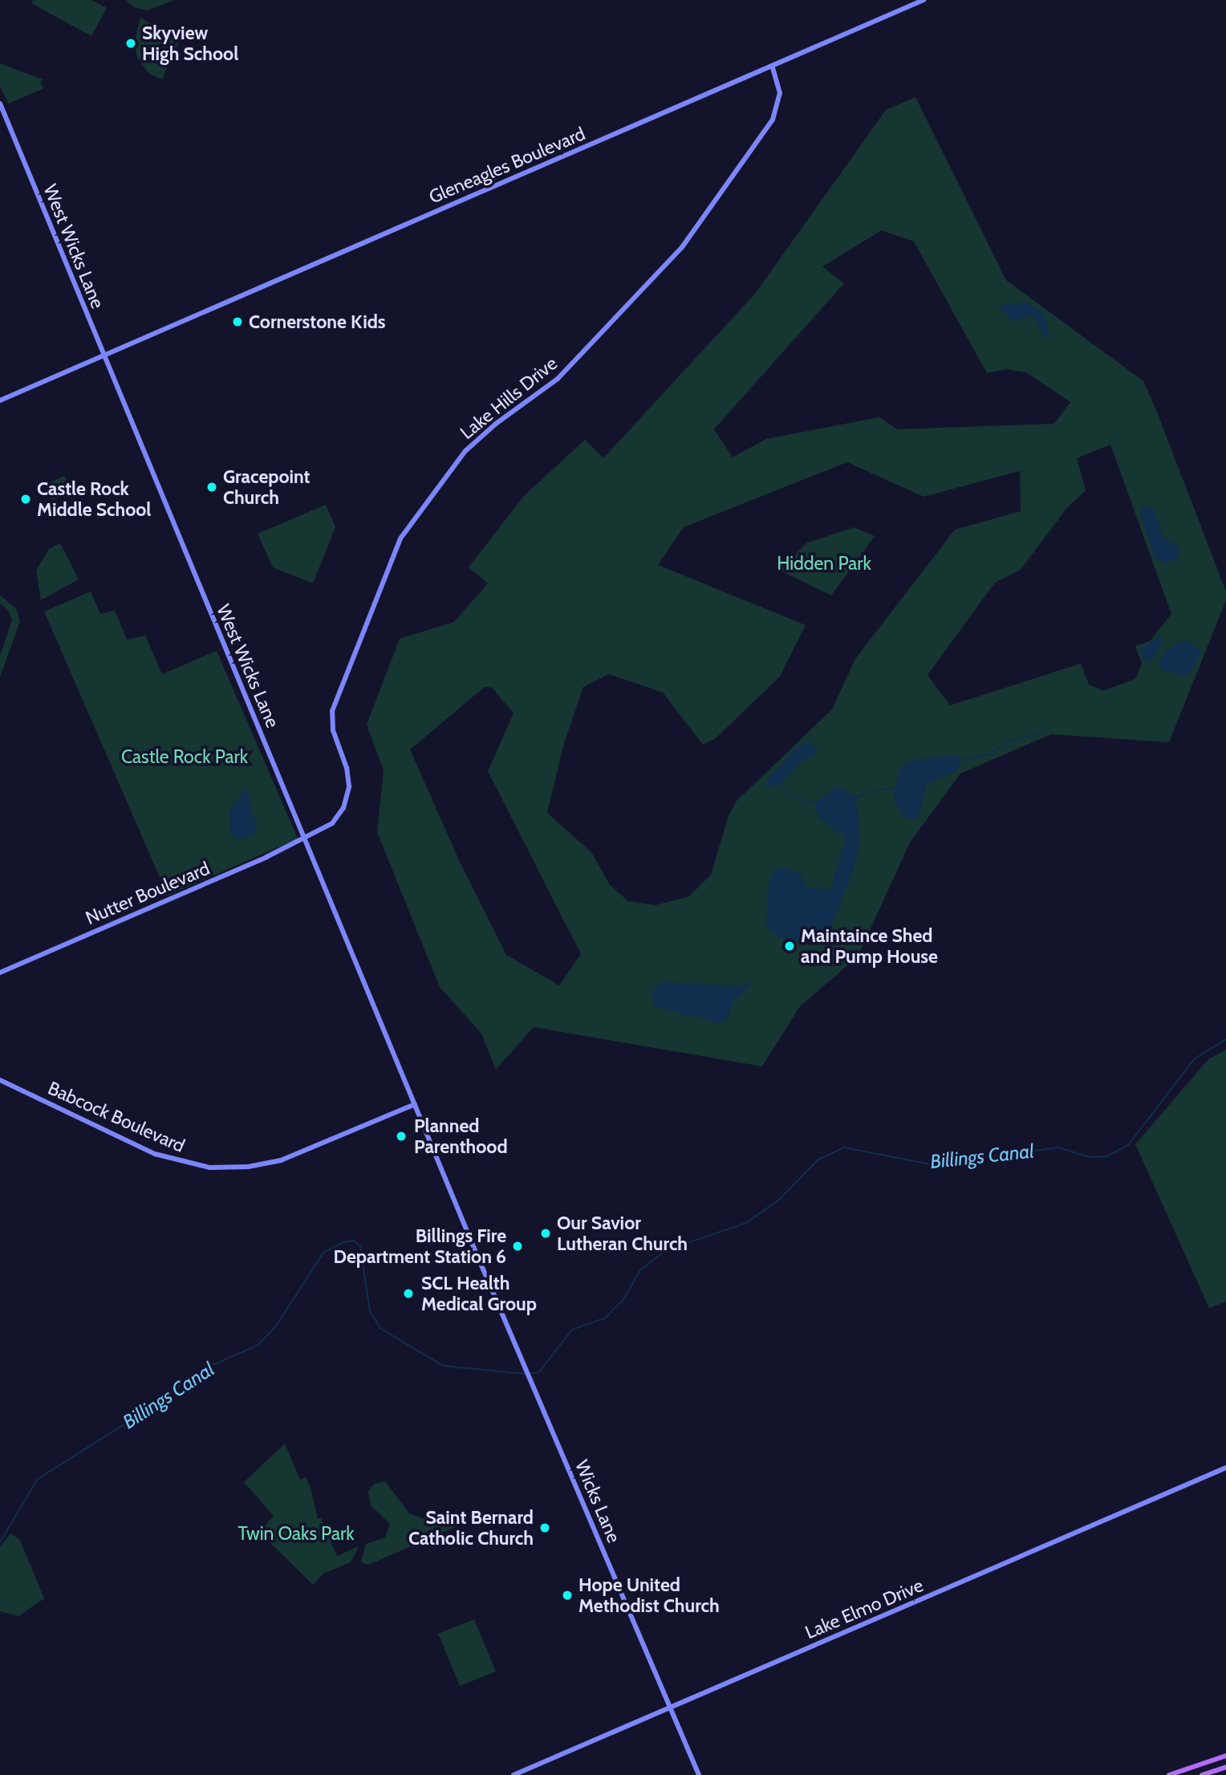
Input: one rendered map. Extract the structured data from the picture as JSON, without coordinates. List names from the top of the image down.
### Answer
{
  "streets": {
    "street": [
      "Gleneagles Boulevard",
      "West Wicks Lane",
      "Lake Hills Drive",
      "Nutter Boulevard",
      "Babcock Boulevard",
      "Wicks Lane",
      "Lake Elmo Drive"
    ]
  },
  "crossings": [
    ["Gleneagles Boulevard", "West Wicks Lane"],
    ["Gleneagles Boulevard", "Lake Hills Drive"],
    ["West Wicks Lane", "Lake Hills Drive"],
    ["West Wicks Lane", "Nutter Boulevard"],
    ["West Wicks Lane", "Babcock Boulevard"],
    ["West Wicks Lane", "Wicks Lane"],
    ["Lake Hills Drive", "Nutter Boulevard"],
    ["Wicks Lane", "Lake Elmo Drive"]
  ],
  "water": ["Billings Canal"],
  "parks": ["Hidden Park", "Castle Rock Park", "Twin Oaks Park"],
  "places": [
    "Skyview High School",
    "Cornerstone Kids",
    "Gracepoint Church",
    "Castle Rock Middle School",
    "Maintaince Shed and Pump House",
    "Planned Parenthood",
    "Our Savior Lutheran Church",
    "Billings Fire Department Station 6",
    "SCL Health Medical Group",
    "Saint Bernard Catholic Church",
    "Hope United Methodist Church"
  ]
}
